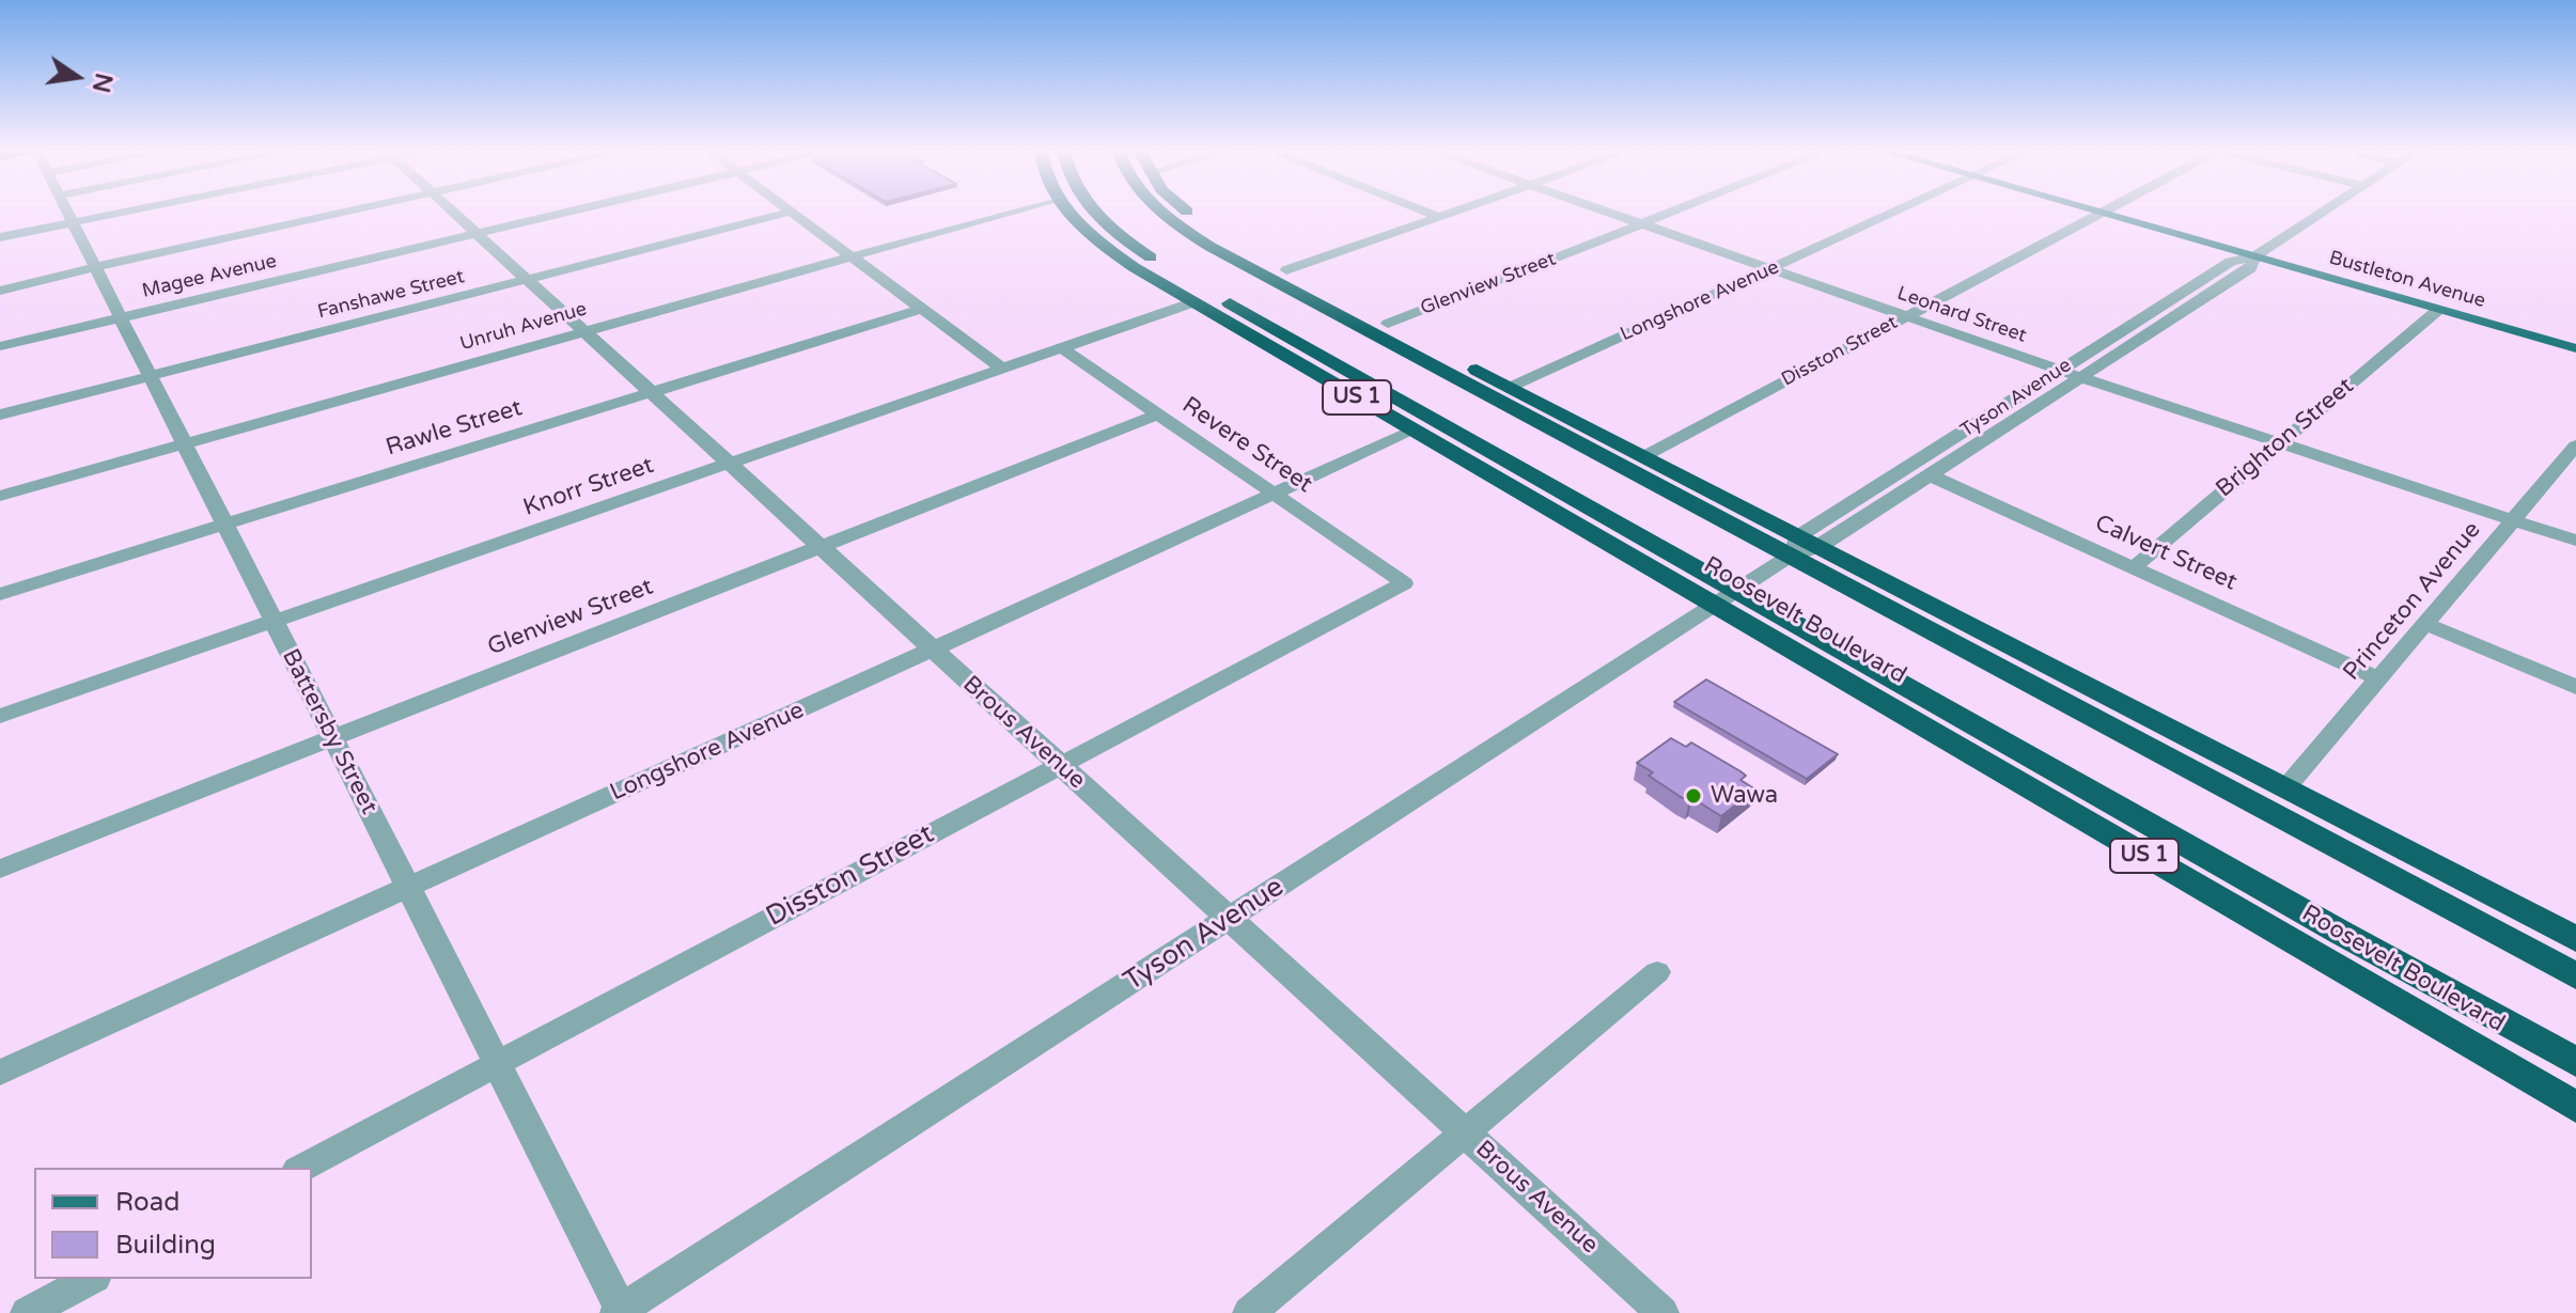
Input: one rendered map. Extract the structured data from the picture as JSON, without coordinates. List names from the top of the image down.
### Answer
{
  "streets": {
    "highway": ["US 1", "Roosevelt Boulevard"],
    "main road": ["Bustleton Avenue"],
    "street": [
      "Magee Avenue",
      "Glenview Street",
      "Fanshawe Street",
      "Longshore Avenue",
      "Leonard Street",
      "Unruh Avenue",
      "Disston Street",
      "Tyson Avenue",
      "Rawle Street",
      "Brighton Street",
      "Revere Street",
      "Knorr Street",
      "Calvert Street",
      "Princeton Avenue",
      "Battersby Street",
      "Brous Avenue"
    ]
  },
  "crossings": [
    ["Magee Avenue", "Battersby Street"],
    ["Magee Avenue", "Brous Avenue"],
    ["Bustleton Avenue", "Disston Street"],
    ["Bustleton Avenue", "Tyson Avenue"],
    ["Bustleton Avenue", "Brighton Street"],
    ["Glenview Street", "Leonard Street"],
    ["Glenview Street", "Revere Street"],
    ["Glenview Street", "Roosevelt Boulevard"],
    ["Glenview Street", "Battersby Street"],
    ["Glenview Street", "Brous Avenue"],
    ["Fanshawe Street", "Battersby Street"],
    ["Fanshawe Street", "Brous Avenue"],
    ["Longshore Avenue", "Leonard Street"],
    ["Longshore Avenue", "Revere Street"],
    ["Longshore Avenue", "Roosevelt Boulevard"],
    ["Longshore Avenue", "Battersby Street"],
    ["Longshore Avenue", "Brous Avenue"],
    ["Leonard Street", "Disston Street"],
    ["Leonard Street", "Tyson Avenue"],
    ["Leonard Street", "Brighton Street"],
    ["Leonard Street", "Princeton Avenue"],
    ["Unruh Avenue", "Battersby Street"],
    ["Unruh Avenue", "Brous Avenue"],
    ["Disston Street", "Revere Street"],
    ["Disston Street", "Roosevelt Boulevard"],
    ["Disston Street", "Battersby Street"],
    ["Disston Street", "Brous Avenue"],
    ["Tyson Avenue", "Calvert Street"],
    ["Tyson Avenue", "Roosevelt Boulevard"],
    ["Tyson Avenue", "Battersby Street"],
    ["Tyson Avenue", "Brous Avenue"],
    ["Rawle Street", "Battersby Street"],
    ["Rawle Street", "Brous Avenue"],
    ["Brighton Street", "Calvert Street"],
    ["Revere Street", "Knorr Street"],
    ["Knorr Street", "Roosevelt Boulevard"],
    ["Knorr Street", "Battersby Street"],
    ["Knorr Street", "Brous Avenue"],
    ["Calvert Street", "Princeton Avenue"],
    ["Princeton Avenue", "Roosevelt Boulevard"]
  ],
  "places": ["Wawa"],
  "legend": ["Road", "Building"],
  "north": "right"
}
